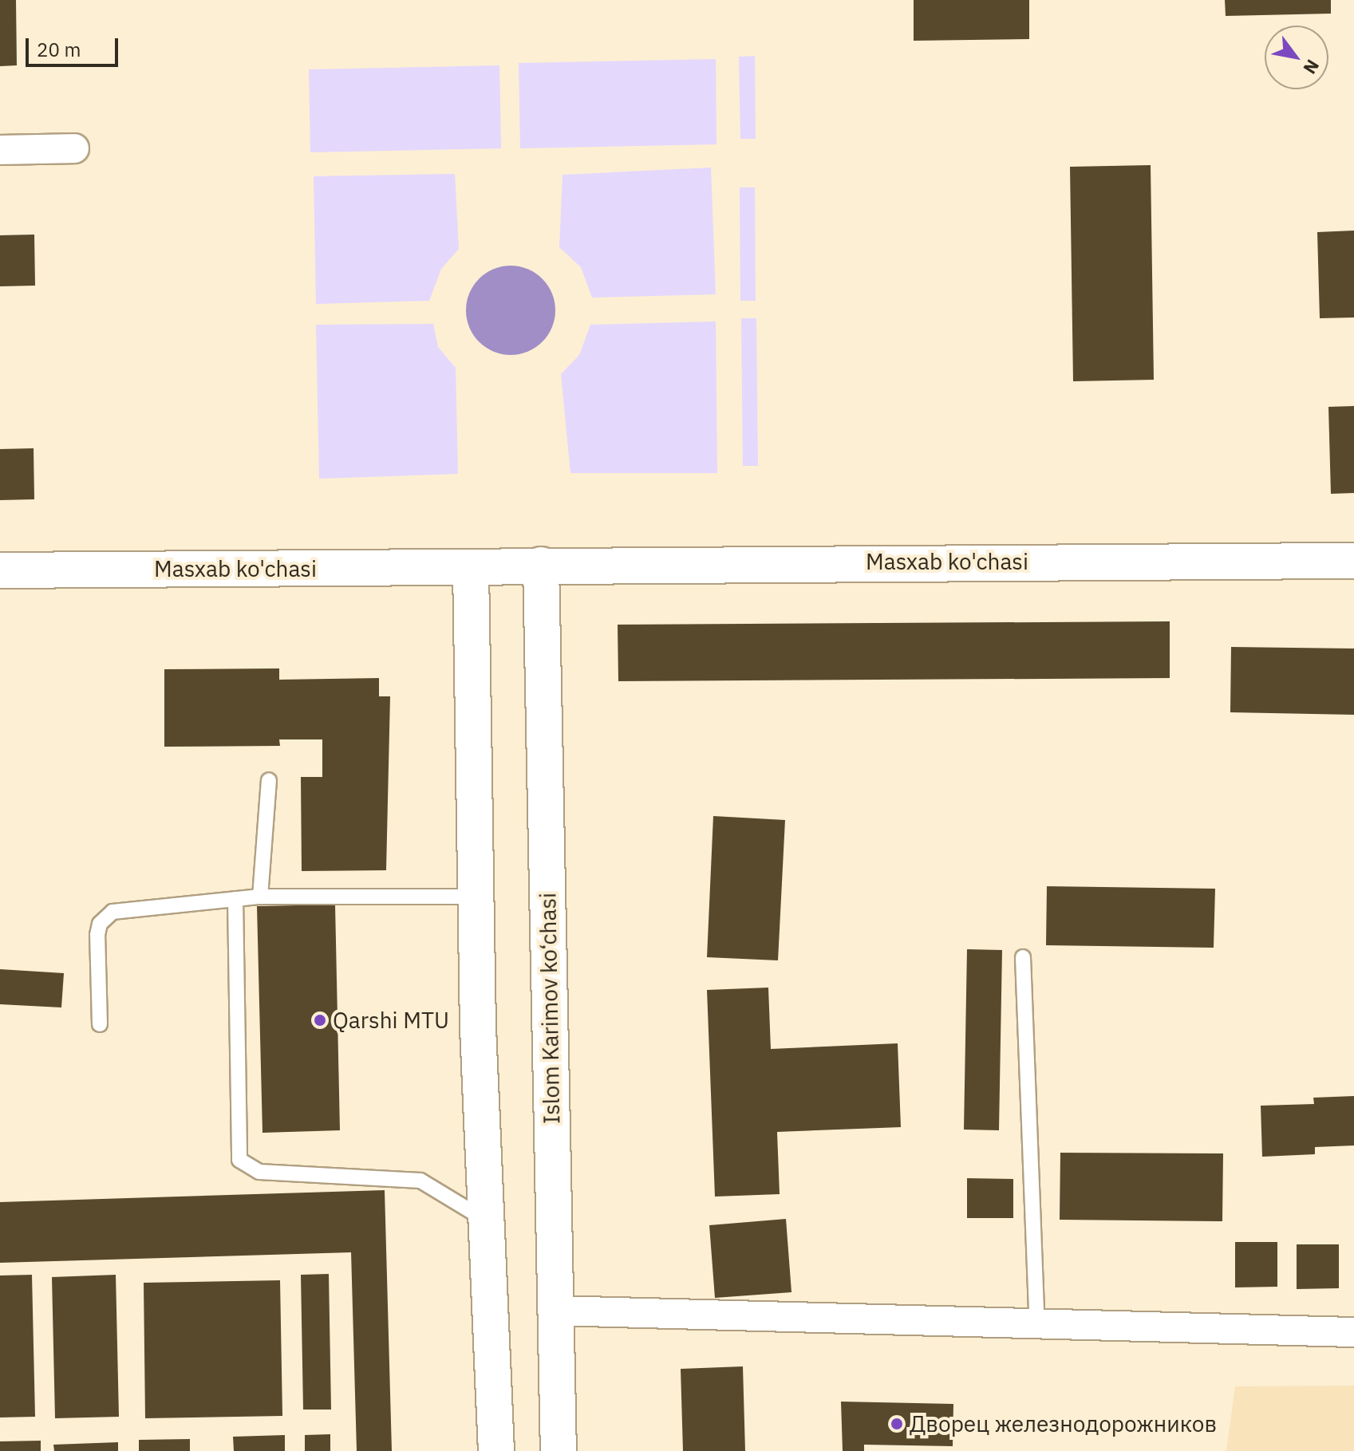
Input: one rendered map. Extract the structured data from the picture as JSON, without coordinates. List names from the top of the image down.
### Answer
{
  "streets": {
    "main road": ["Masxab ko'chasi", "Islom Karimov ko‘chasi"]
  },
  "crossings": [
    ["Masxab ko'chasi", "Islom Karimov ko‘chasi"]
  ],
  "places": ["Qarshi MTU", "Дворец железнодорожников"],
  "scale_bar": "20 m",
  "north": "bottom right"
}
